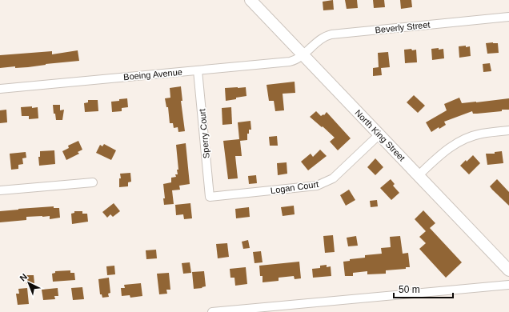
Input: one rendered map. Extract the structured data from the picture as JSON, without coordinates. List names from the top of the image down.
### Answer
{
  "streets": {
    "main road": ["North King Street"],
    "street": [
      "Beverly Street",
      "Boeing Avenue",
      "Sperry Court",
      "Logan Court"
    ]
  },
  "crossings": [
    ["Beverly Street", "Boeing Avenue"],
    ["Beverly Street", "North King Street"],
    ["Boeing Avenue", "Sperry Court"],
    ["Boeing Avenue", "North King Street"],
    ["Sperry Court", "Logan Court"],
    ["North King Street", "Logan Court"]
  ],
  "scale_bar": "50 m",
  "north": "top left"
}
